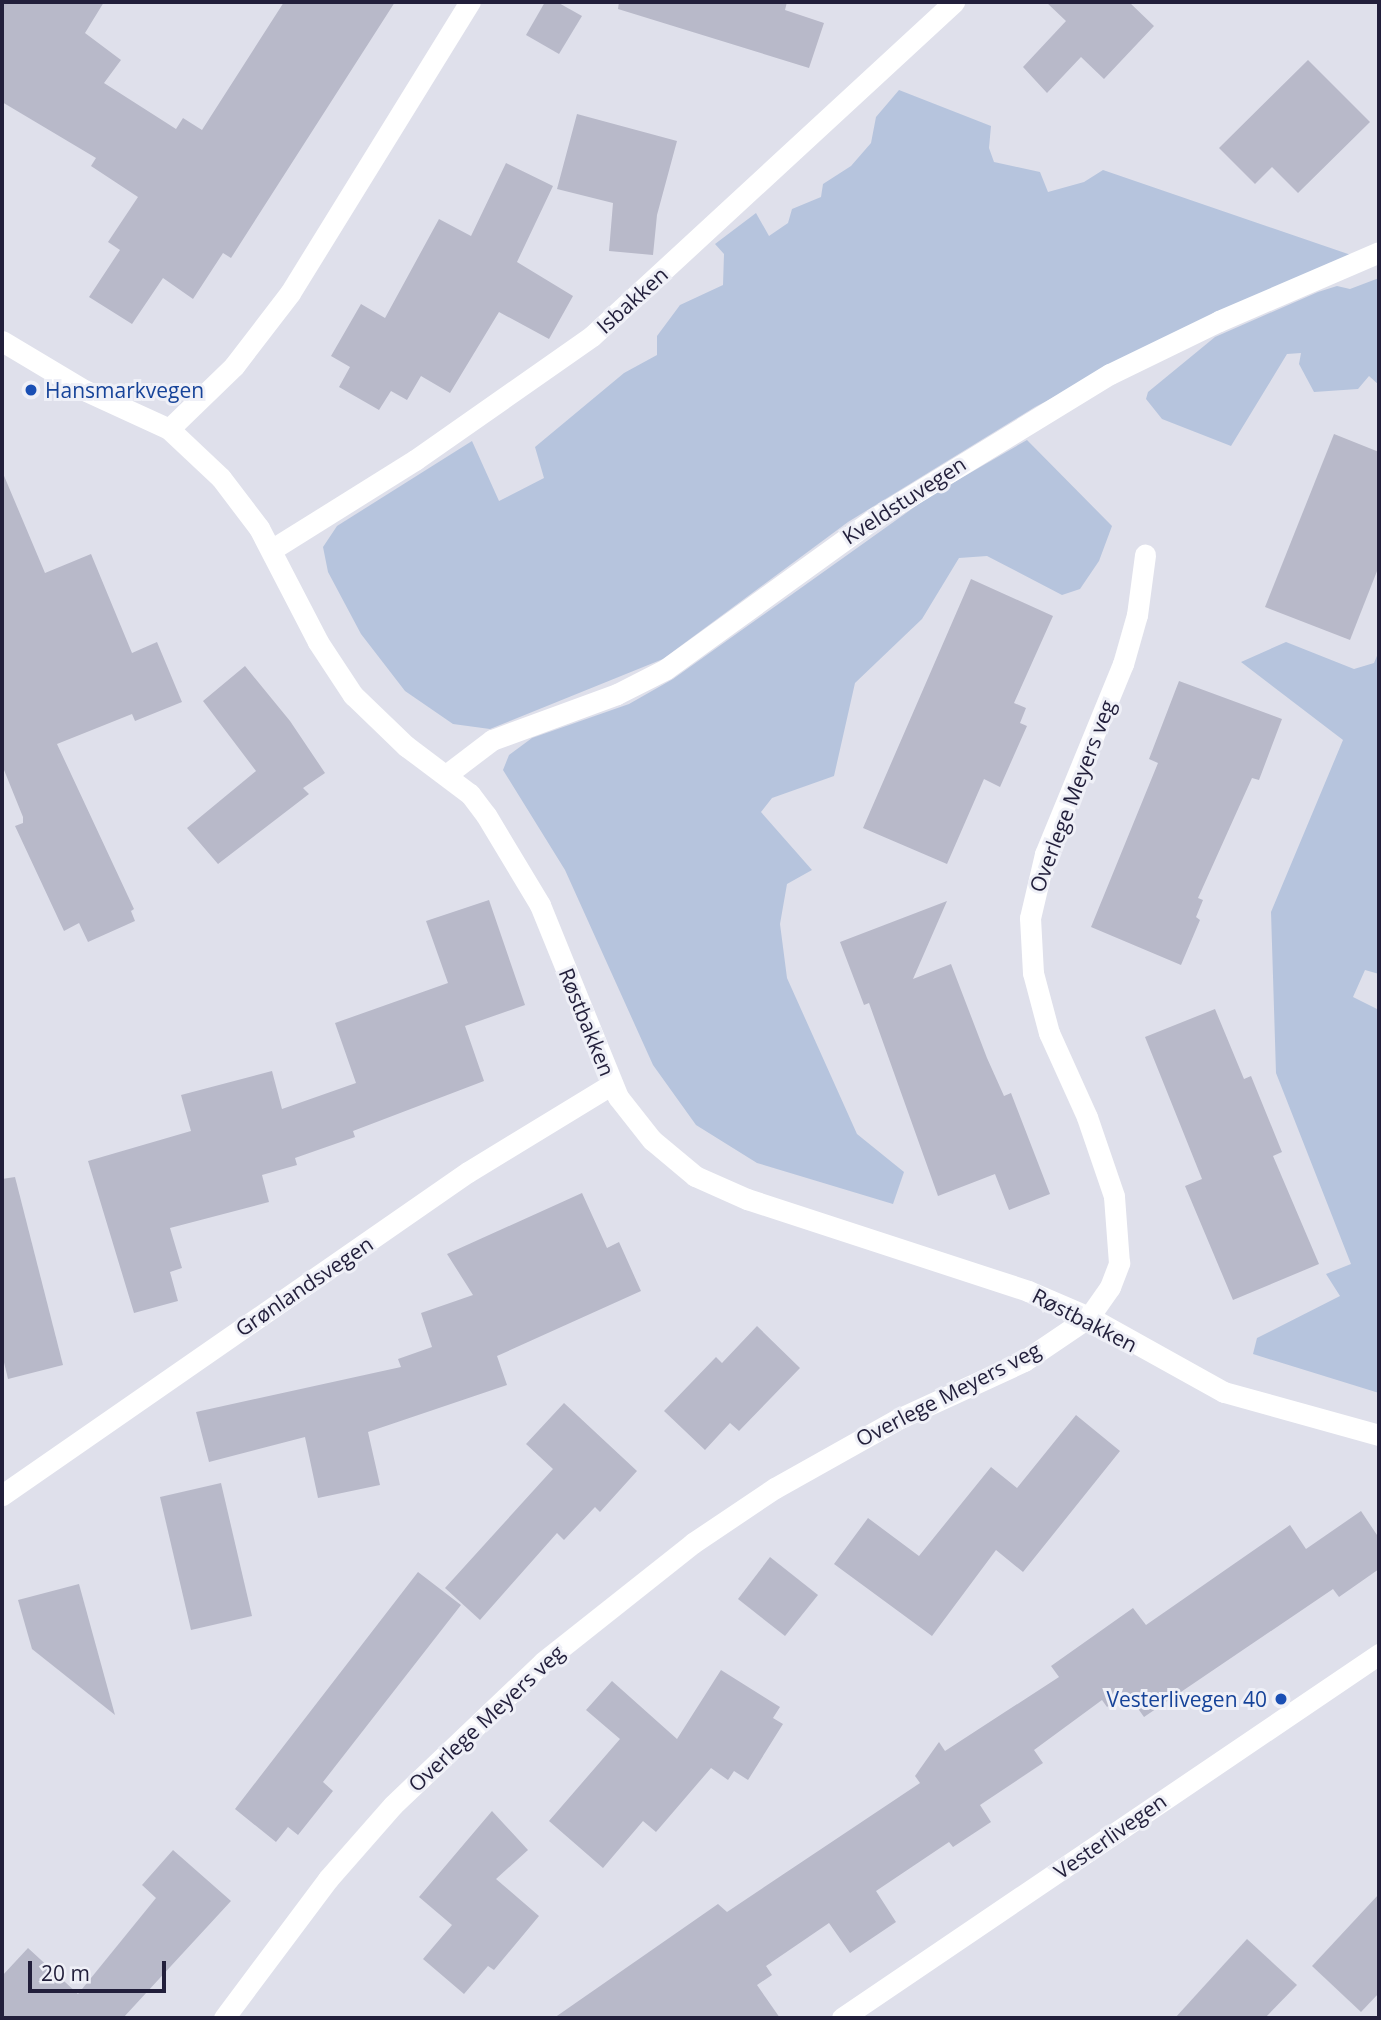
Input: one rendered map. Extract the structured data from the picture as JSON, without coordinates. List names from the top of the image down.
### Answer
{
  "streets": {
    "street": [
      "Isbakken",
      "Kveldstuvegen",
      "Overlege Meyers veg",
      "Røstbakken",
      "Grønlandsvegen",
      "Vesterlivegen"
    ]
  },
  "crossings": [
    ["Isbakken", "Røstbakken"],
    ["Kveldstuvegen", "Røstbakken"],
    ["Overlege Meyers veg", "Røstbakken"],
    ["Røstbakken", "Grønlandsvegen"]
  ],
  "places": ["Hansmarkvegen", "Vesterlivegen 40"],
  "scale_bar": "20 m"
}
